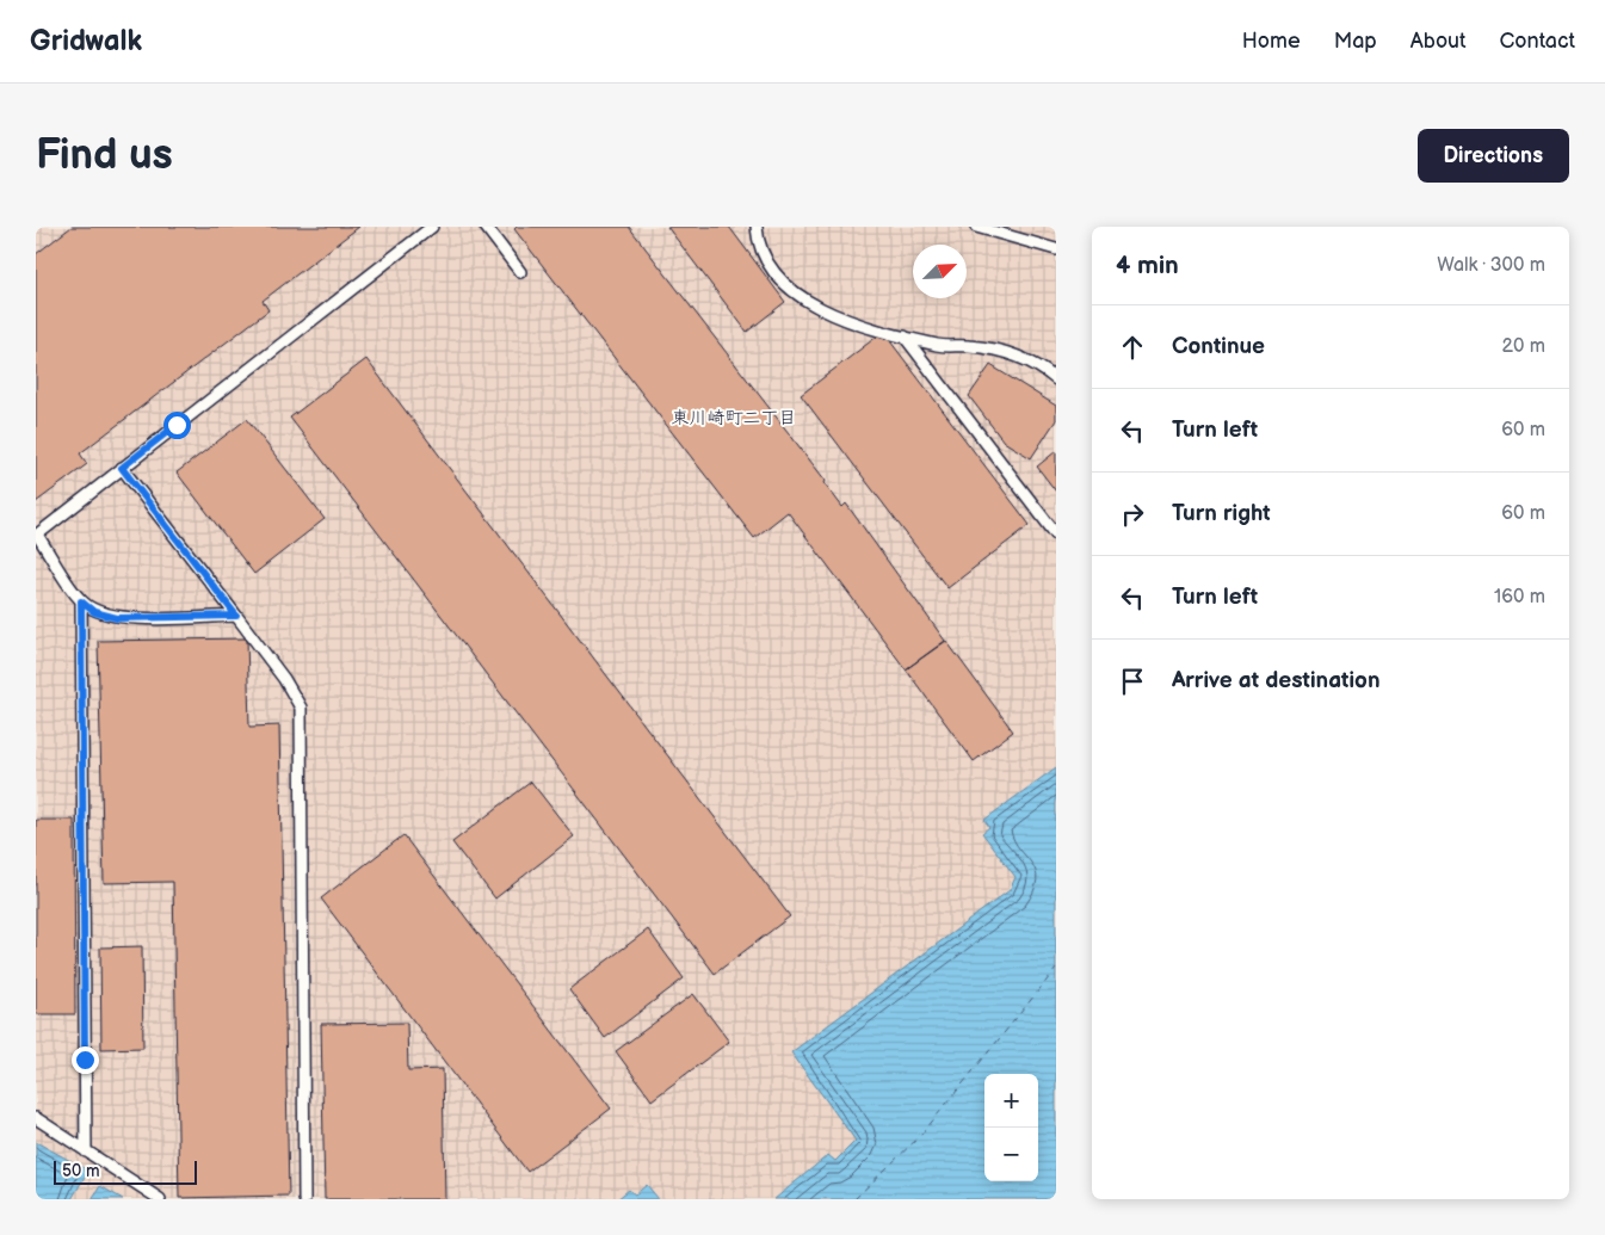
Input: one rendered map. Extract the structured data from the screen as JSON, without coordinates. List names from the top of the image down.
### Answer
{
  "districts": ["東川崎町二丁目"],
  "scale_bar": "50 m",
  "north": "top right",
  "page": {
    "header": "Gridwalk",
    "nav": [
      "Home",
      "Map",
      "About",
      "Contact"
    ],
    "buttons": "Directions",
    "title": "Find us",
    "heading": ["4 min", "Walk · 300 m"],
    "list": [
      ["Continue", "20 m"],
      ["Turn left", "60 m"],
      ["Turn right", "60 m"],
      ["Turn left", "160 m"],
      "Arrive at destination"
    ],
    "map_buttons": ["+", "−"],
    "scale": "50 m"
  }
}
